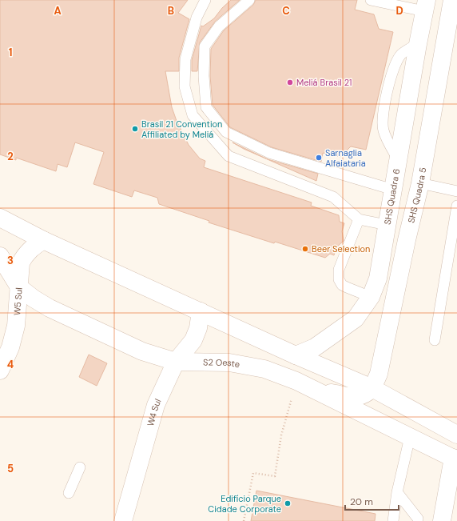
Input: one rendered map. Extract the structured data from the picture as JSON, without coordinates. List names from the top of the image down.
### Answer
{
  "streets": {
    "main road": [
      "SHS Quadra 5",
      "SHS Quadra 6",
      "W5 Sul",
      "S2 Oeste",
      "W4 Sul"
    ]
  },
  "crossings": [
    ["W5 Sul", "S2 Oeste"],
    ["S2 Oeste", "W4 Sul"]
  ],
  "places": [
    "Meliá Brasil 21",
    "Brasil 21 Convention Affiliated by Meliá",
    "Sarnaglia Alfaiataria",
    "Beer Selection",
    "Edifício Parque Cidade Corporate"
  ],
  "scale_bar": "20 m",
  "grid": {
    "columns": [
      "A",
      "B",
      "C",
      "D"
    ],
    "rows": [
      "1",
      "2",
      "3",
      "4",
      "5"
    ]
  }
}
